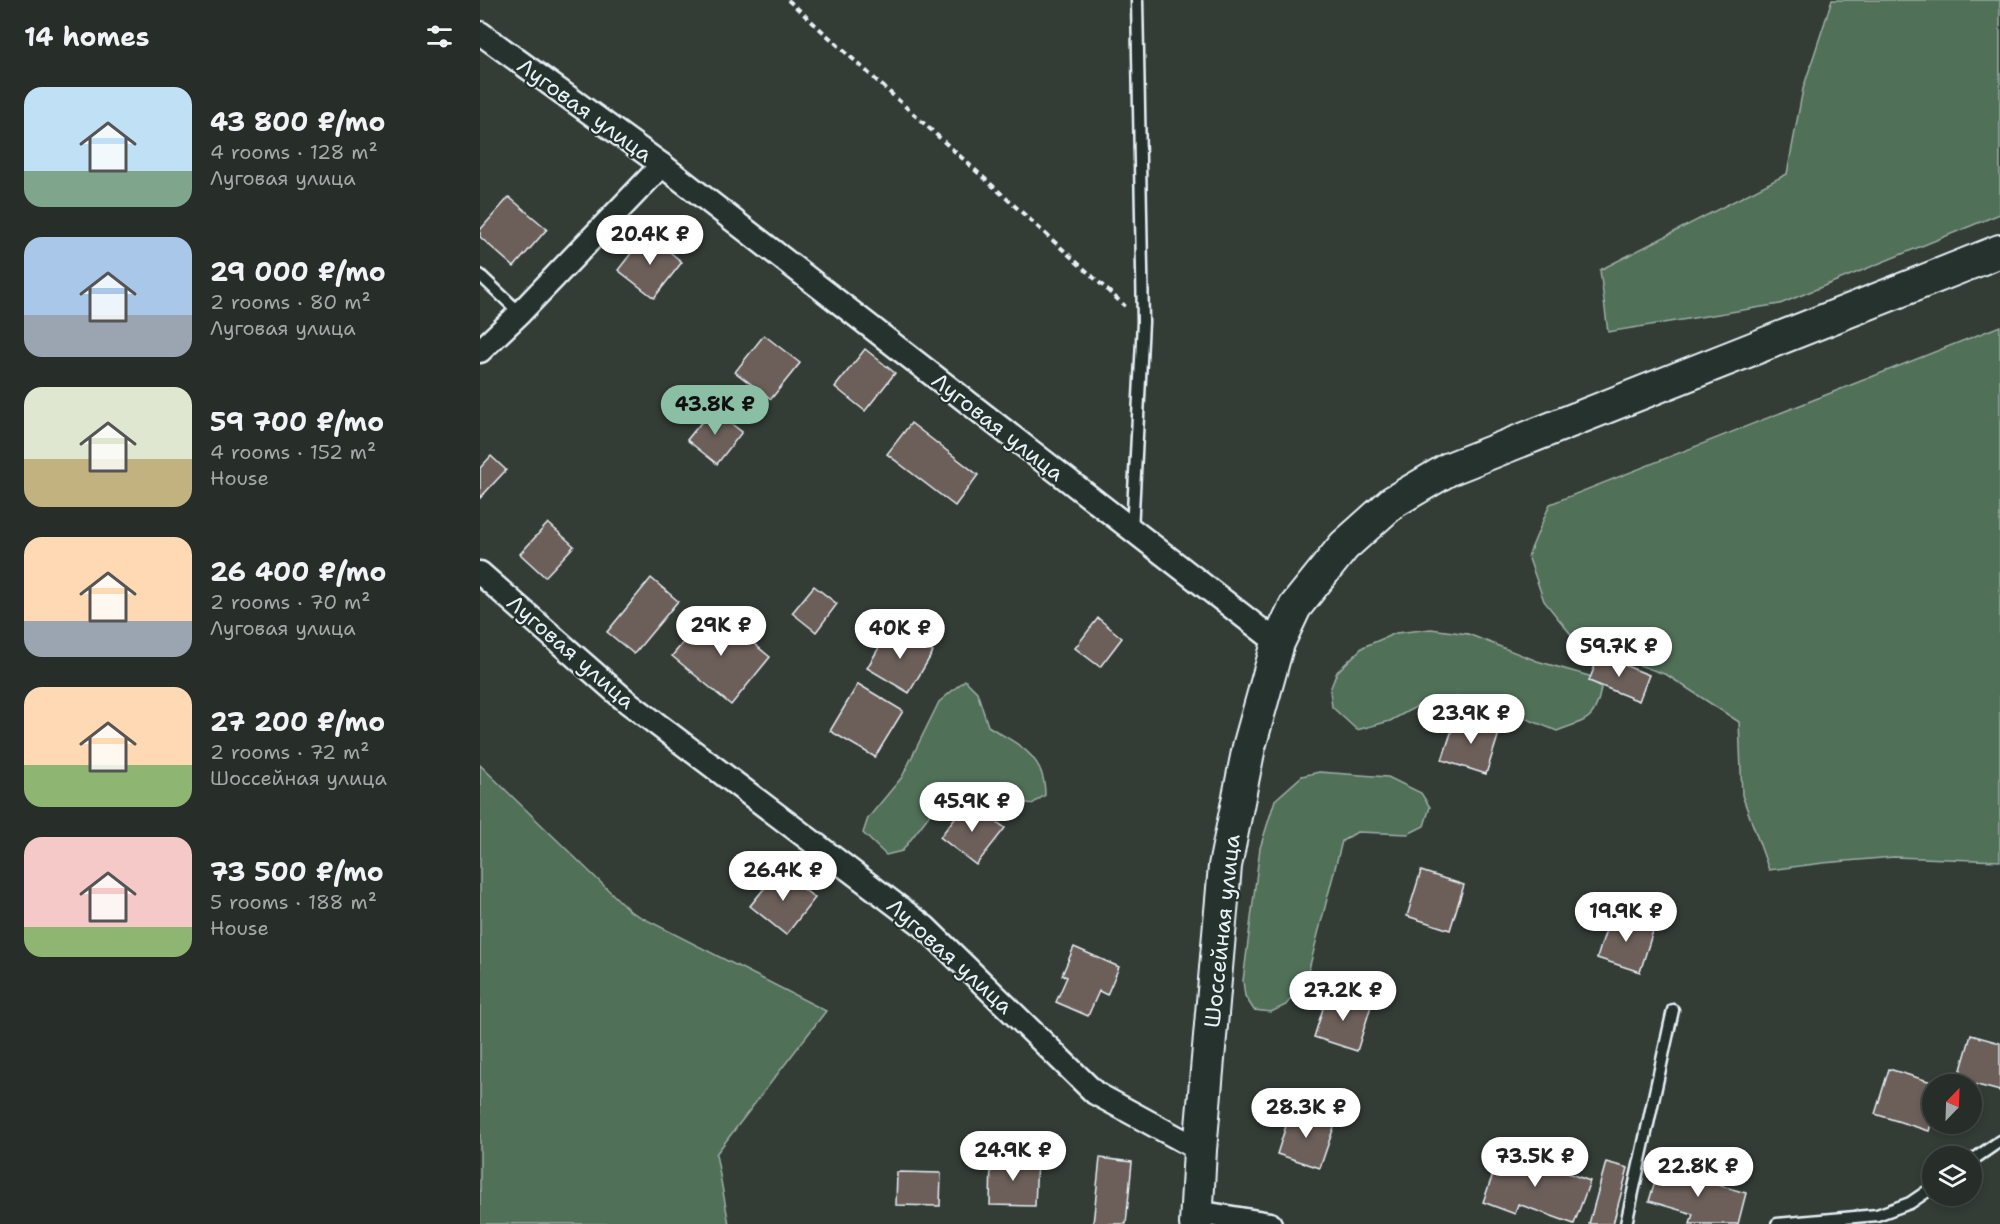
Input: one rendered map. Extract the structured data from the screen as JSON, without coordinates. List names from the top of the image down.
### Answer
{
  "streets": {
    "street": ["Луговая улица", "Шоссейная улица"]
  },
  "crossings": [
    ["Луговая улица", "Шоссейная улица"]
  ],
  "north": "top right",
  "page": {
    "heading": "14 homes",
    "list": [
      {
        "name": "43 800 ₽/mo",
        "note": "4 rooms · 128 m² · Луговая улица"
      },
      {
        "name": "29 000 ₽/mo",
        "note": "2 rooms · 80 m² · Луговая улица"
      },
      {
        "name": "59 700 ₽/mo",
        "note": "4 rooms · 152 m² · House"
      },
      {
        "name": "26 400 ₽/mo",
        "note": "2 rooms · 70 m² · Луговая улица"
      },
      {
        "name": "27 200 ₽/mo",
        "note": "2 rooms · 72 m² · Шоссейная улица"
      },
      {
        "name": "73 500 ₽/mo",
        "note": "5 rooms · 188 m² · House"
      }
    ],
    "price": [
      "20.4K ₽",
      "43.8K ₽",
      "29K ₽",
      "40K ₽",
      "59.7K ₽",
      "23.9K ₽",
      "45.9K ₽",
      "26.4K ₽",
      "19.9K ₽",
      "27.2K ₽",
      "28.3K ₽",
      "24.9K ₽",
      "73.5K ₽",
      "22.8K ₽"
    ]
  }
}
